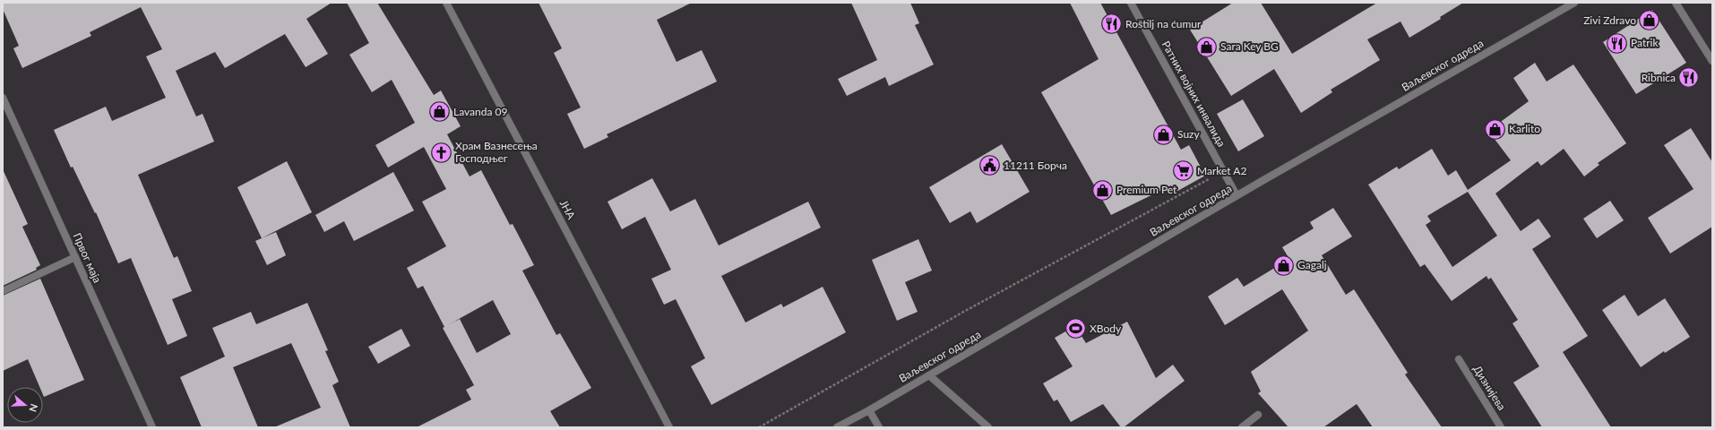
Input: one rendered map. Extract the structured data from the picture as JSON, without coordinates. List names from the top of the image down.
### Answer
{
  "streets": {
    "street": [
      "Ваљевског одреда",
      "Ратних војних инвалида",
      "ЈНА",
      "Првог маја",
      "Дизнијева"
    ]
  },
  "crossings": [
    ["Ваљевског одреда", "Ратних војних инвалида"]
  ],
  "places": {
    "shop": [
      "Zivi Zdravo",
      "Sara Key BG",
      "Lavanda 09",
      "Karlito",
      "Suzy",
      "Premium Pet",
      "Gagalj"
    ],
    "restaurant": ["Roštilj na ćumur", "Patrik", "Ribnica"],
    "church": ["Храм Вазнесења Господњег"],
    "public building": ["11211 Борча"],
    "supermarket": ["Market A2"],
    "sports": ["XBody"]
  },
  "north": "right"
}
